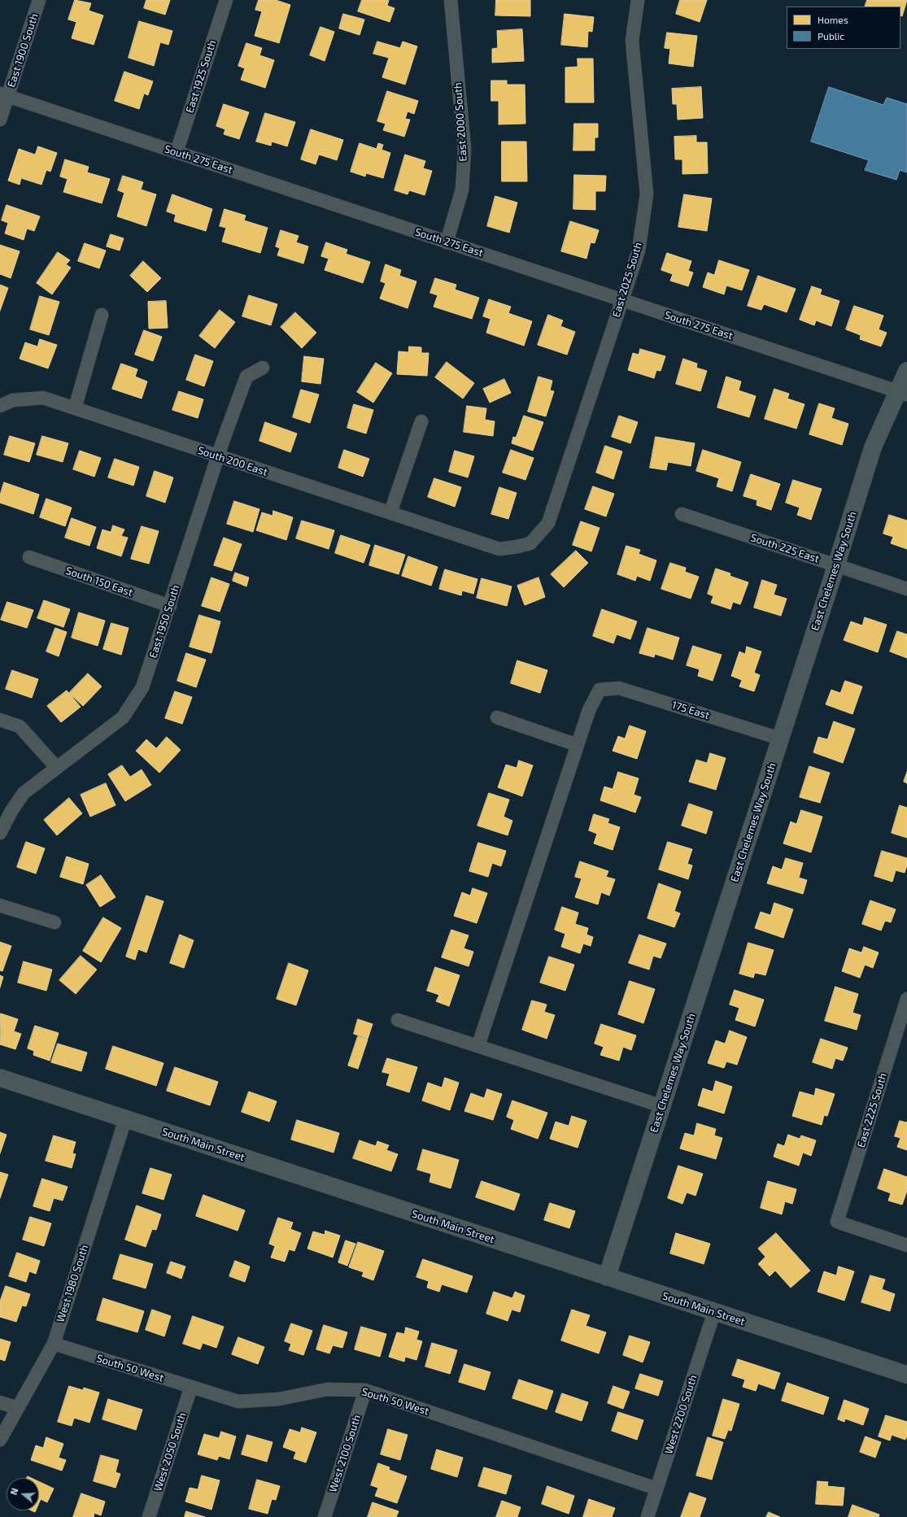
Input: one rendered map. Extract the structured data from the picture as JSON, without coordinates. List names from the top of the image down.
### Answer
{
  "streets": {
    "street": [
      "East 1900 South",
      "East 1925 South",
      "East 2000 South",
      "South 275 East",
      "East 2025 South",
      "South 200 East",
      "South 225 East",
      "East Chelemes Way South",
      "South 150 East",
      "East 1950 South",
      "175 East",
      "East 2225 South",
      "South Main Street",
      "West 1980 South",
      "South 50 West",
      "West 2200 South",
      "West 2050 South",
      "West 2100 South"
    ]
  },
  "crossings": [
    ["East 1900 South", "South 275 East"],
    ["East 1925 South", "South 275 East"],
    ["East 2000 South", "South 275 East"],
    ["South 275 East", "East 2025 South"],
    ["South 275 East", "East Chelemes Way South"],
    ["East 2025 South", "South 200 East"],
    ["South 200 East", "East 1950 South"],
    ["South 225 East", "East Chelemes Way South"],
    ["East Chelemes Way South", "175 East"],
    ["East Chelemes Way South", "South Main Street"],
    ["South 150 East", "East 1950 South"],
    ["South Main Street", "West 1980 South"],
    ["South Main Street", "West 2200 South"],
    ["West 1980 South", "South 50 West"],
    ["South 50 West", "West 2200 South"],
    ["South 50 West", "West 2050 South"],
    ["South 50 West", "West 2100 South"]
  ],
  "legend": ["Homes", "Public"],
  "north": "left"
}
